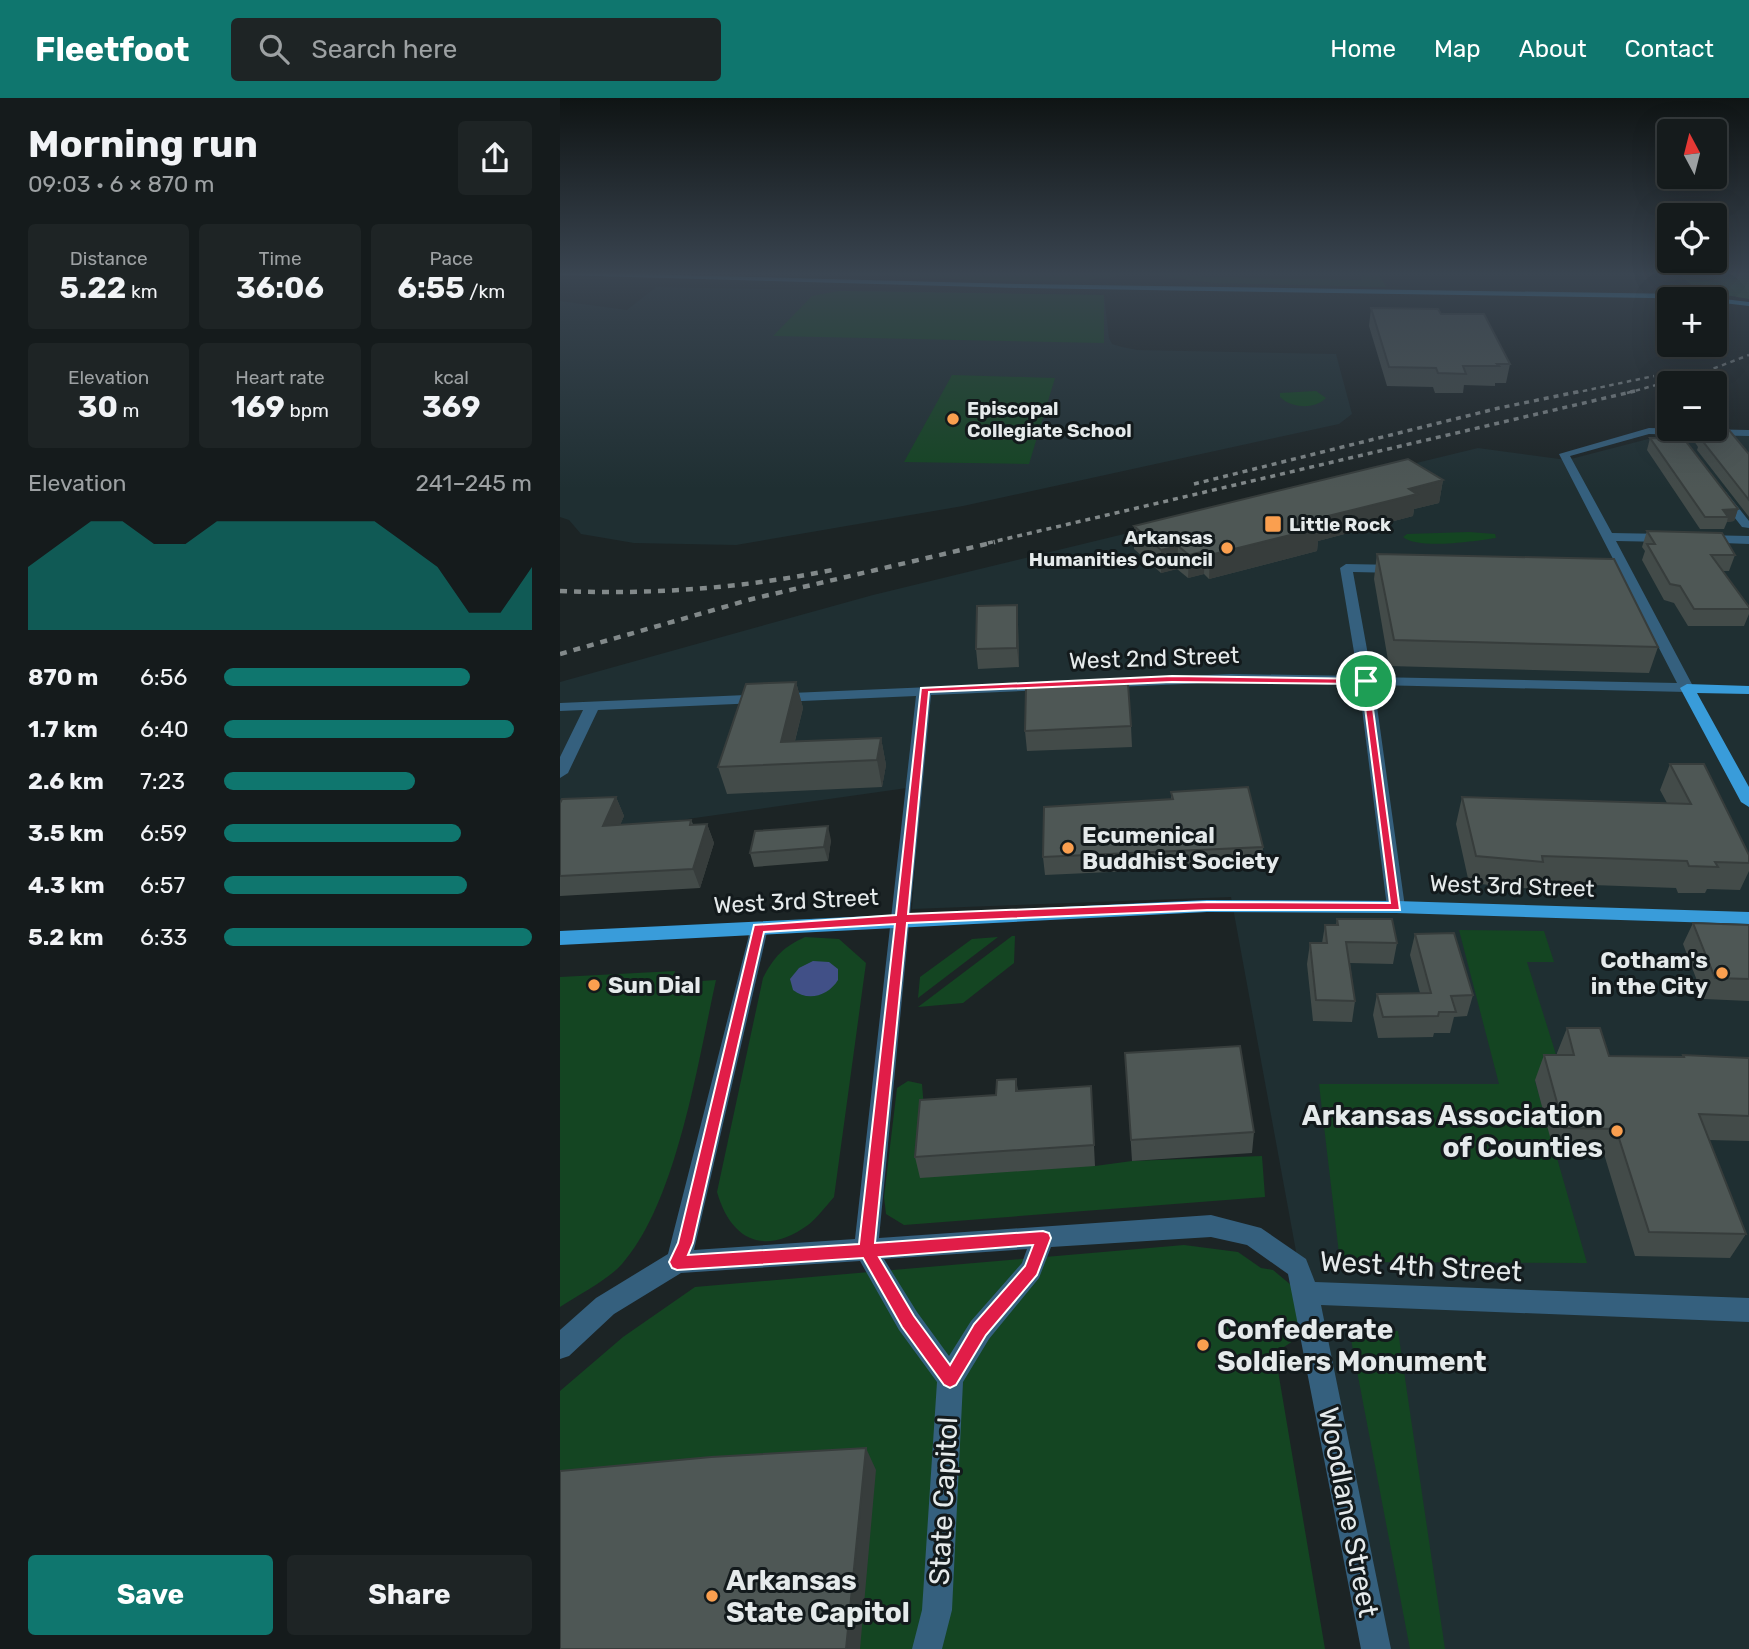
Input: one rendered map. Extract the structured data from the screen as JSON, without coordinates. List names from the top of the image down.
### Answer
{
  "streets": {
    "main road": ["West 2nd Street", "West 3rd Street"],
    "street": ["West 4th Street", "State Capitol", "Woodlane Street"]
  },
  "crossings": [
    ["West 4th Street", "Woodlane Street"]
  ],
  "places": {
    "other": [
      "Episcopal Collegiate School",
      "Arkansas Humanities Council",
      "Ecumenical Buddhist Society",
      "Cotham's in the City",
      "Sun Dial",
      "Arkansas Association of Counties",
      "Confederate Soldiers Monument",
      "Arkansas State Capitol"
    ],
    "transit": ["Little Rock"]
  },
  "north": "top",
  "page": {
    "header": "Fleetfoot",
    "search": "Search here",
    "nav": [
      "Home",
      "Map",
      "About",
      "Contact"
    ],
    "heading": ["Morning run", "09:03 · 6 × 870 m"],
    "map_buttons": ["+", "−"],
    "stats": [
      ["Distance", "5.22 km"],
      ["Time", "36:06"],
      ["Pace", "6:55 /km"],
      ["Elevation", "30 m"],
      ["Heart rate", "169 bpm"],
      ["kcal", "369"]
    ],
    "chart": ["Elevation", "241–245 m"],
    "list": [
      {
        "name": "870 m",
        "note": "6:56"
      },
      {
        "name": "1.7 km",
        "note": "6:40"
      },
      {
        "name": "2.6 km",
        "note": "7:23"
      },
      {
        "name": "3.5 km",
        "note": "6:59"
      },
      {
        "name": "4.3 km",
        "note": "6:57"
      },
      {
        "name": "5.2 km",
        "note": "6:33"
      }
    ],
    "buttons": ["Save", "Share"]
  }
}
